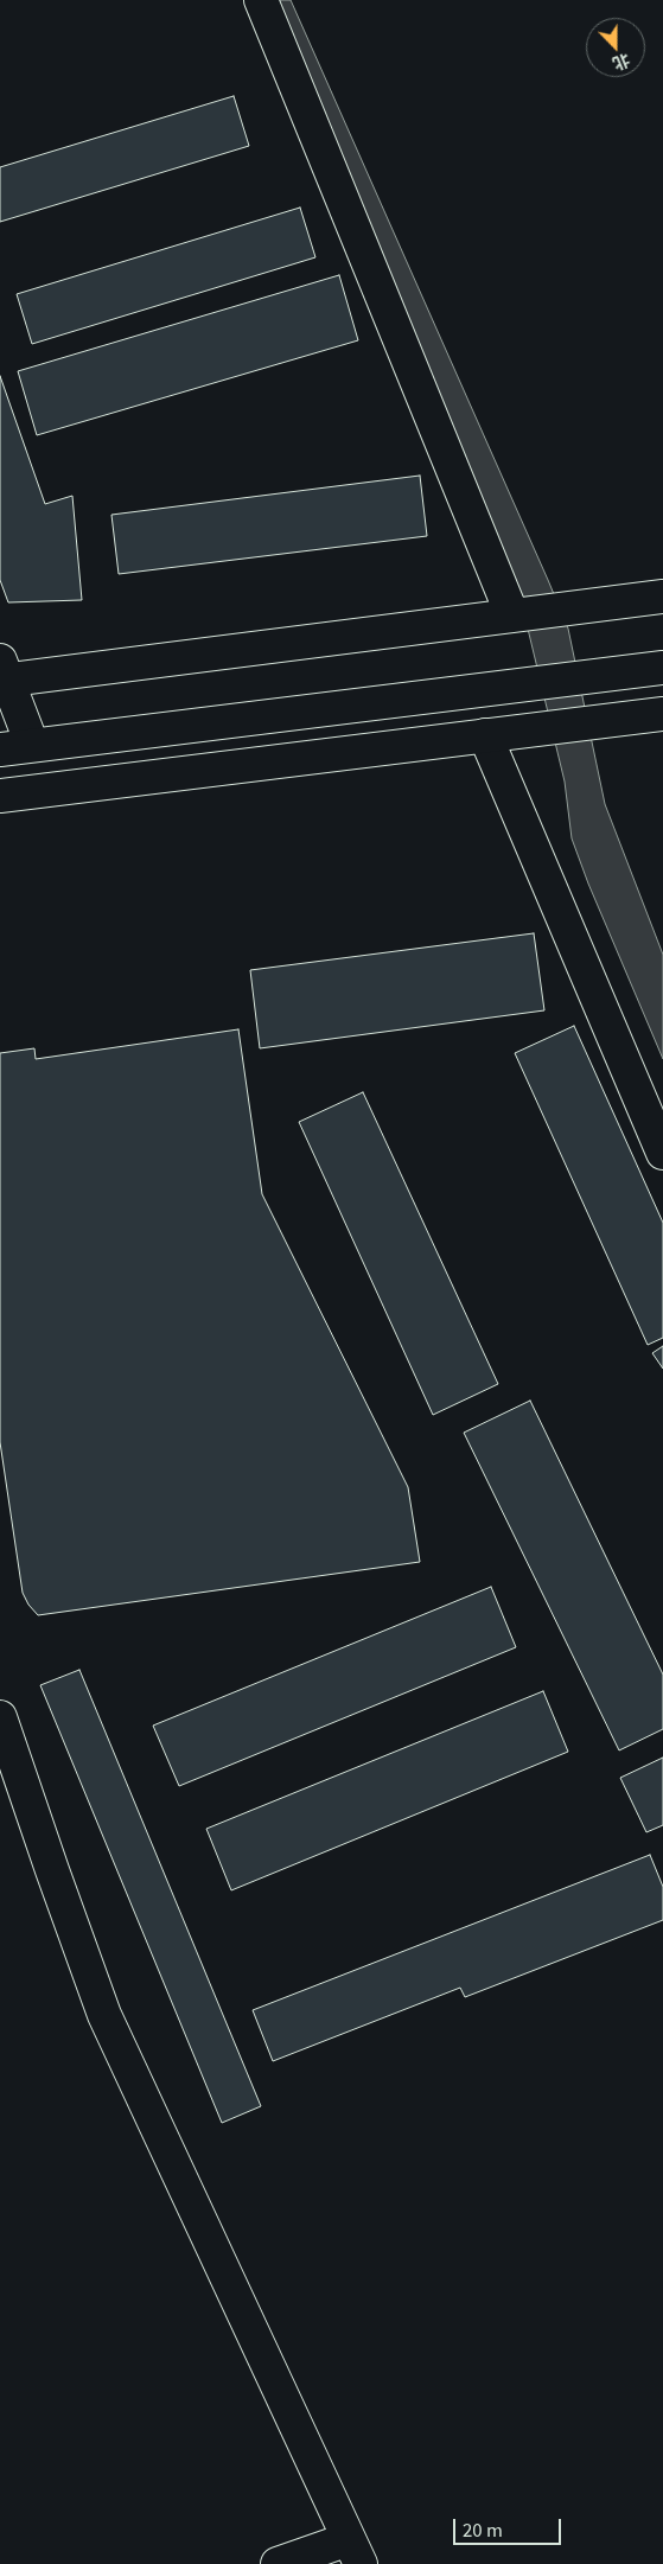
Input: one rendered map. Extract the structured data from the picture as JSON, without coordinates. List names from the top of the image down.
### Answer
{
  "scale_bar": "20 m",
  "north": "bottom"
}
